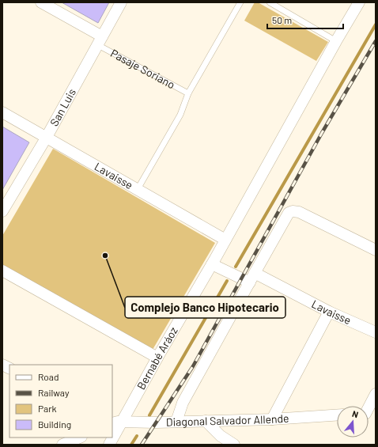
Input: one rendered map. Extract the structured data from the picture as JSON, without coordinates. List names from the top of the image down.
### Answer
{
  "streets": {
    "street": [
      "Pasaje Soriano",
      "San Luis",
      "Lavaisse",
      "Bernabé Aráoz",
      "Diagonal Salvador Allende"
    ]
  },
  "crossings": [
    ["Pasaje Soriano", "San Luis"],
    ["San Luis", "Lavaisse"],
    ["Lavaisse", "Bernabé Aráoz"],
    ["Bernabé Aráoz", "Diagonal Salvador Allende"]
  ],
  "places": ["Complejo Banco Hipotecario"],
  "legend": [
    "Road",
    "Railway",
    "Park",
    "Building"
  ],
  "scale_bar": "50 m",
  "north": "top"
}
